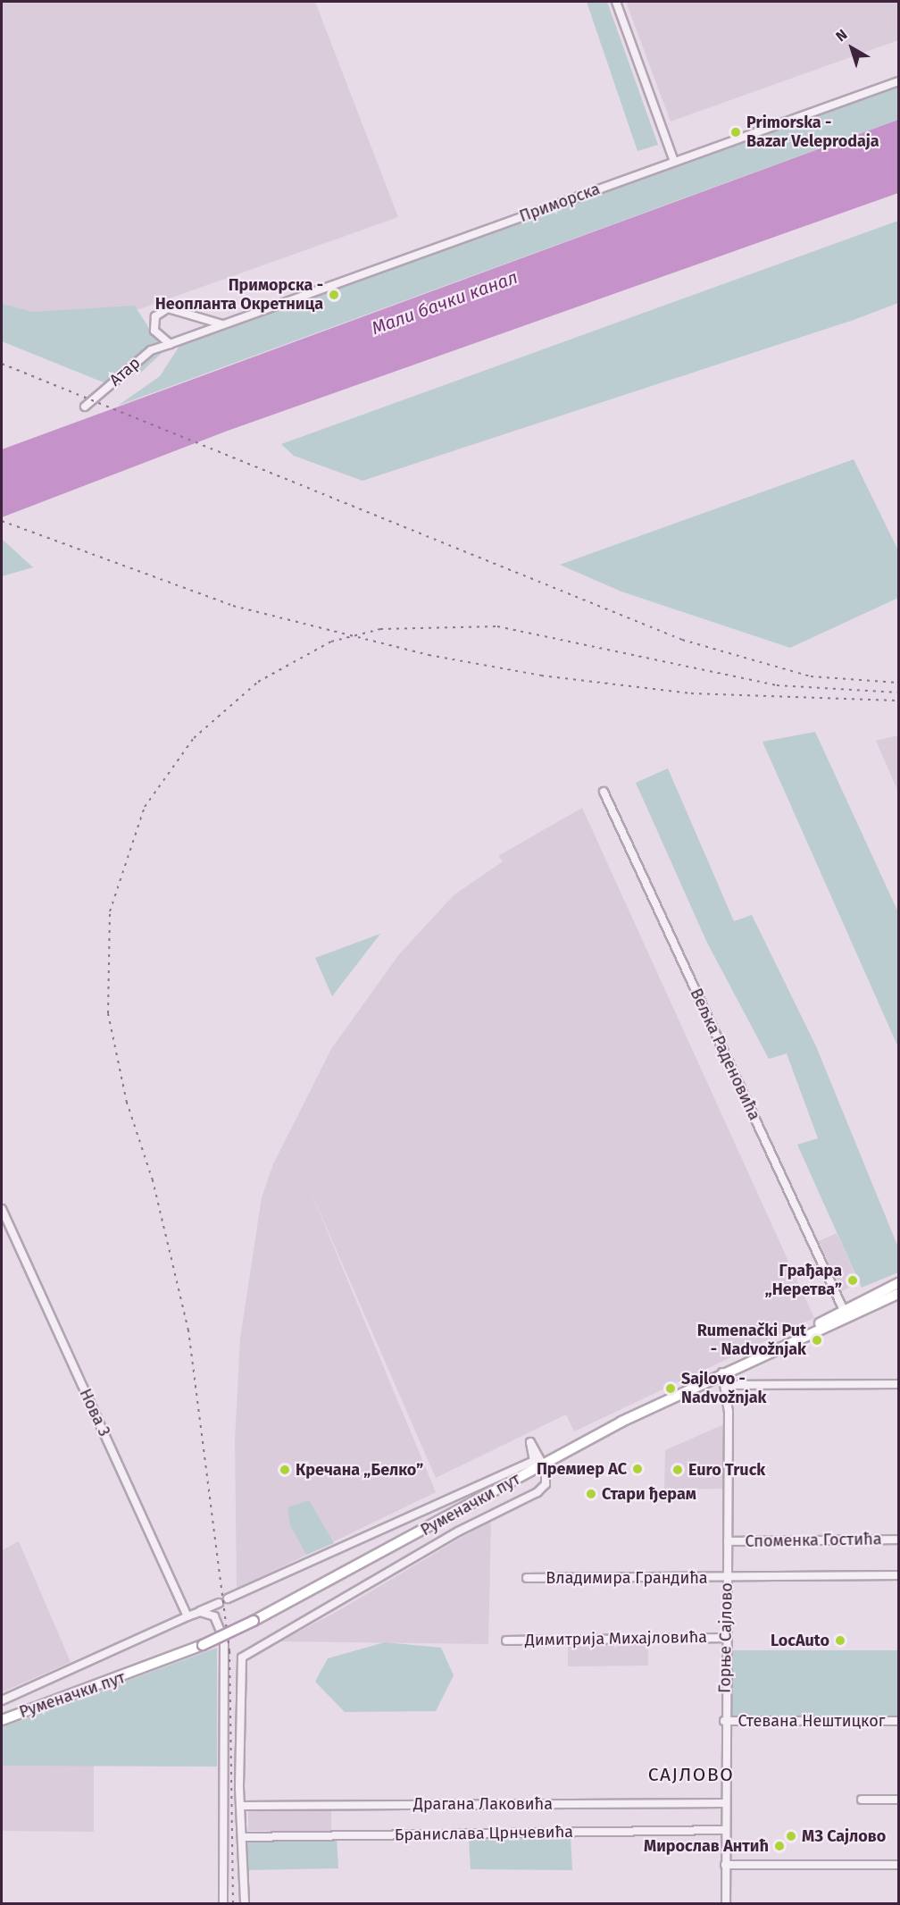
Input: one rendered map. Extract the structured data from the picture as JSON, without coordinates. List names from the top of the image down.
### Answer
{
  "streets": {
    "main road": ["Руменачки пут"],
    "street": [
      "Приморска",
      "Атар",
      "Вељка Раденовића",
      "Нова 3",
      "Споменка Гостића",
      "Владимира Грандића",
      "Горње Сајлово",
      "Димитрија Михајловића",
      "Стевана Нештицког",
      "Драгана Лаковића",
      "Бранислава Црнчевића"
    ]
  },
  "crossings": [
    ["Приморска", "Атар"],
    ["Вељка Раденовића", "Руменачки пут"],
    ["Руменачки пут", "Горње Сајлово"],
    ["Споменка Гостића", "Горње Сајлово"],
    ["Владимира Грандића", "Горње Сајлово"],
    ["Горње Сајлово", "Димитрија Михајловића"],
    ["Горње Сајлово", "Стевана Нештицког"],
    ["Горње Сајлово", "Драгана Лаковића"],
    ["Горње Сајлово", "Бранислава Црнчевића"]
  ],
  "districts": ["САЈЛОВО"],
  "water": ["Мали бачки канал"],
  "places": [
    "Primorska - Bazar Veleprodaja",
    "Приморска - Неопланта Окретница",
    "Грађара „Неретва”",
    "Rumenački Put - Nadvožnjak",
    "Sajlovo - Nadvožnjak",
    "Премиер АС",
    "Кречана „Белко”",
    "Euro Truck",
    "Стари ђерам",
    "LocAuto",
    "МЗ Сајлово",
    "Мирослав Антић"
  ],
  "north": "top left"
}
